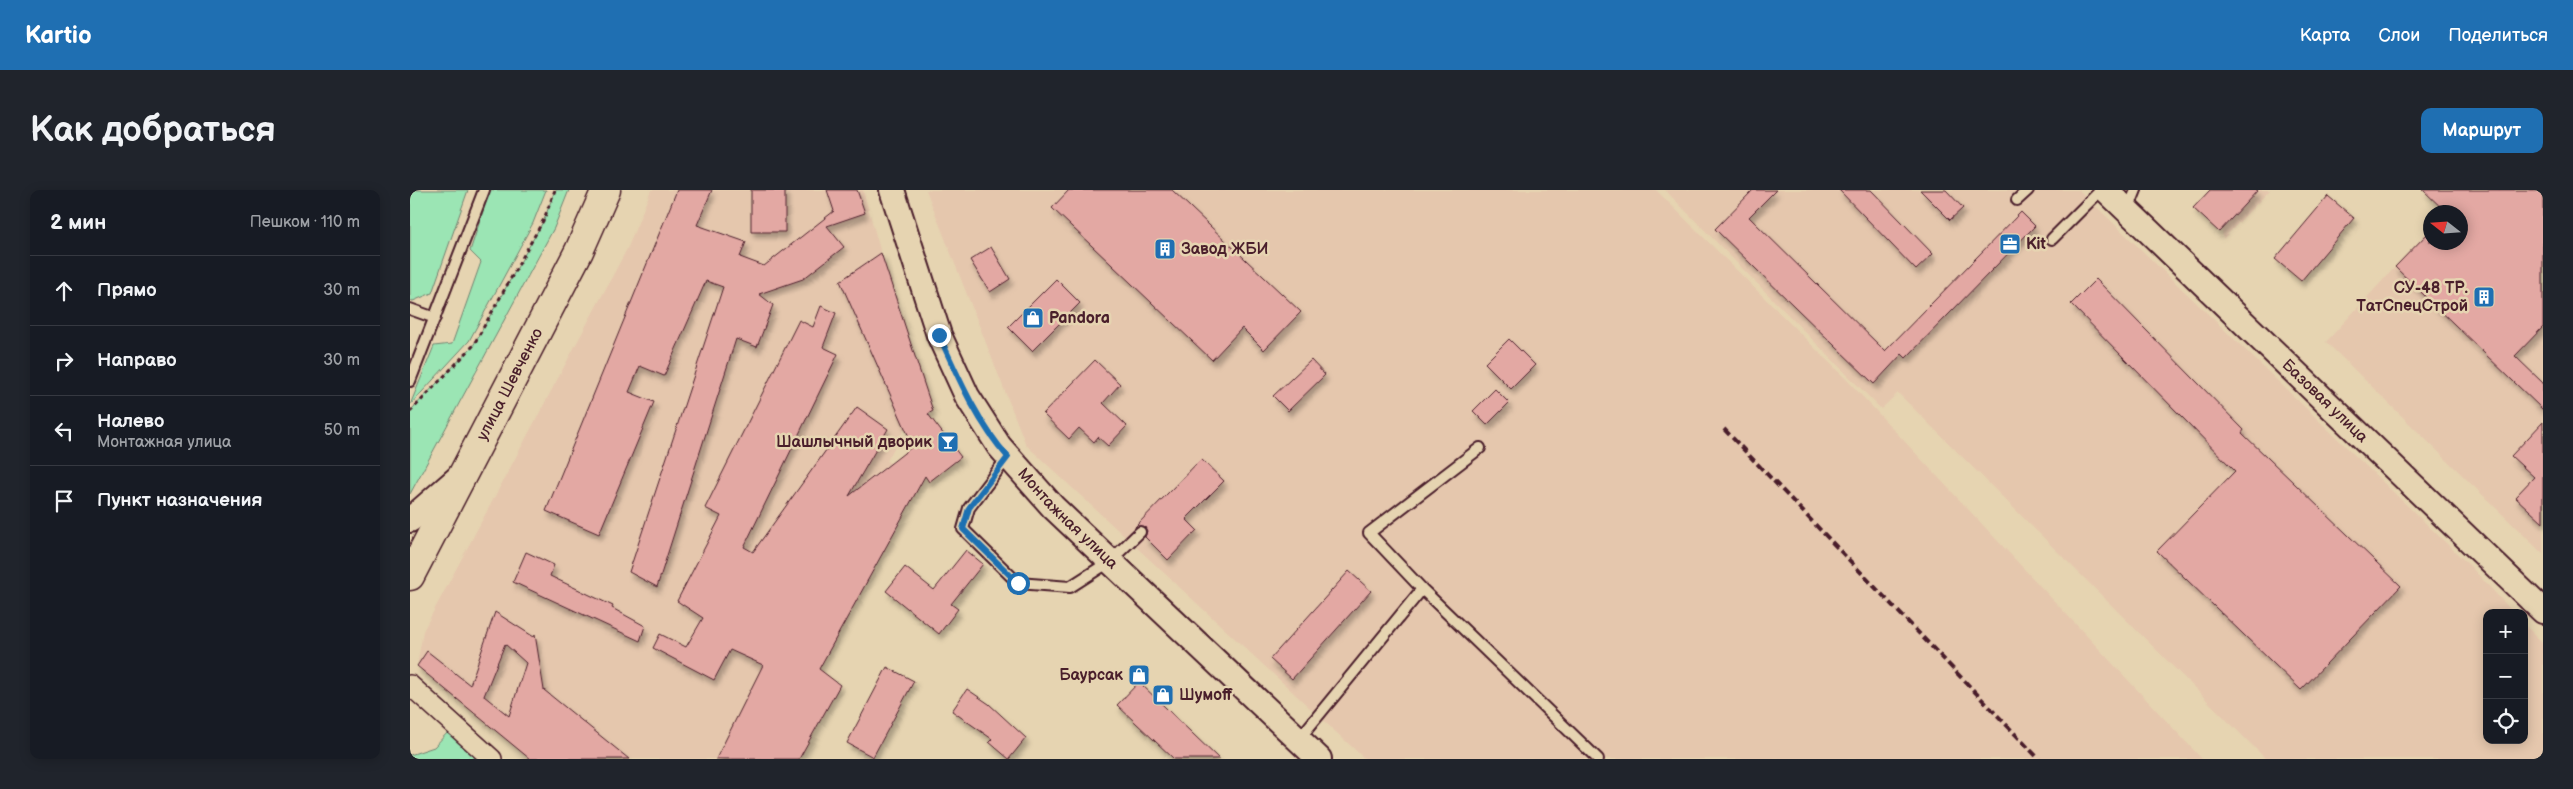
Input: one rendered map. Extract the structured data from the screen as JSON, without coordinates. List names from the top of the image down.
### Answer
{
  "streets": {
    "main road": ["улица Шевченко"],
    "street": ["Базовая улица", "Монтажная улица"]
  },
  "places": {
    "office": ["Kit"],
    "building": ["Завод ЖБИ", "СУ-48 ТР. ТатСпецСтрой"],
    "shop": ["Pandora", "Баурсак", "Шумоff"],
    "bar": ["Шашлычный дворик"]
  },
  "north": "left",
  "page": {
    "header": "Kartio",
    "nav": ["Карта", "Слои", "Поделиться"],
    "buttons": "Маршрут",
    "title": "Как добраться",
    "heading": ["2 мин", "Пешком · 110 m"],
    "list": [
      ["Прямо", "30 m"],
      ["Направо", "30 m"],
      ["Налево", "Монтажная улица", "50 m"],
      "Пункт назначения"
    ],
    "map_buttons": ["+", "−"]
  }
}
